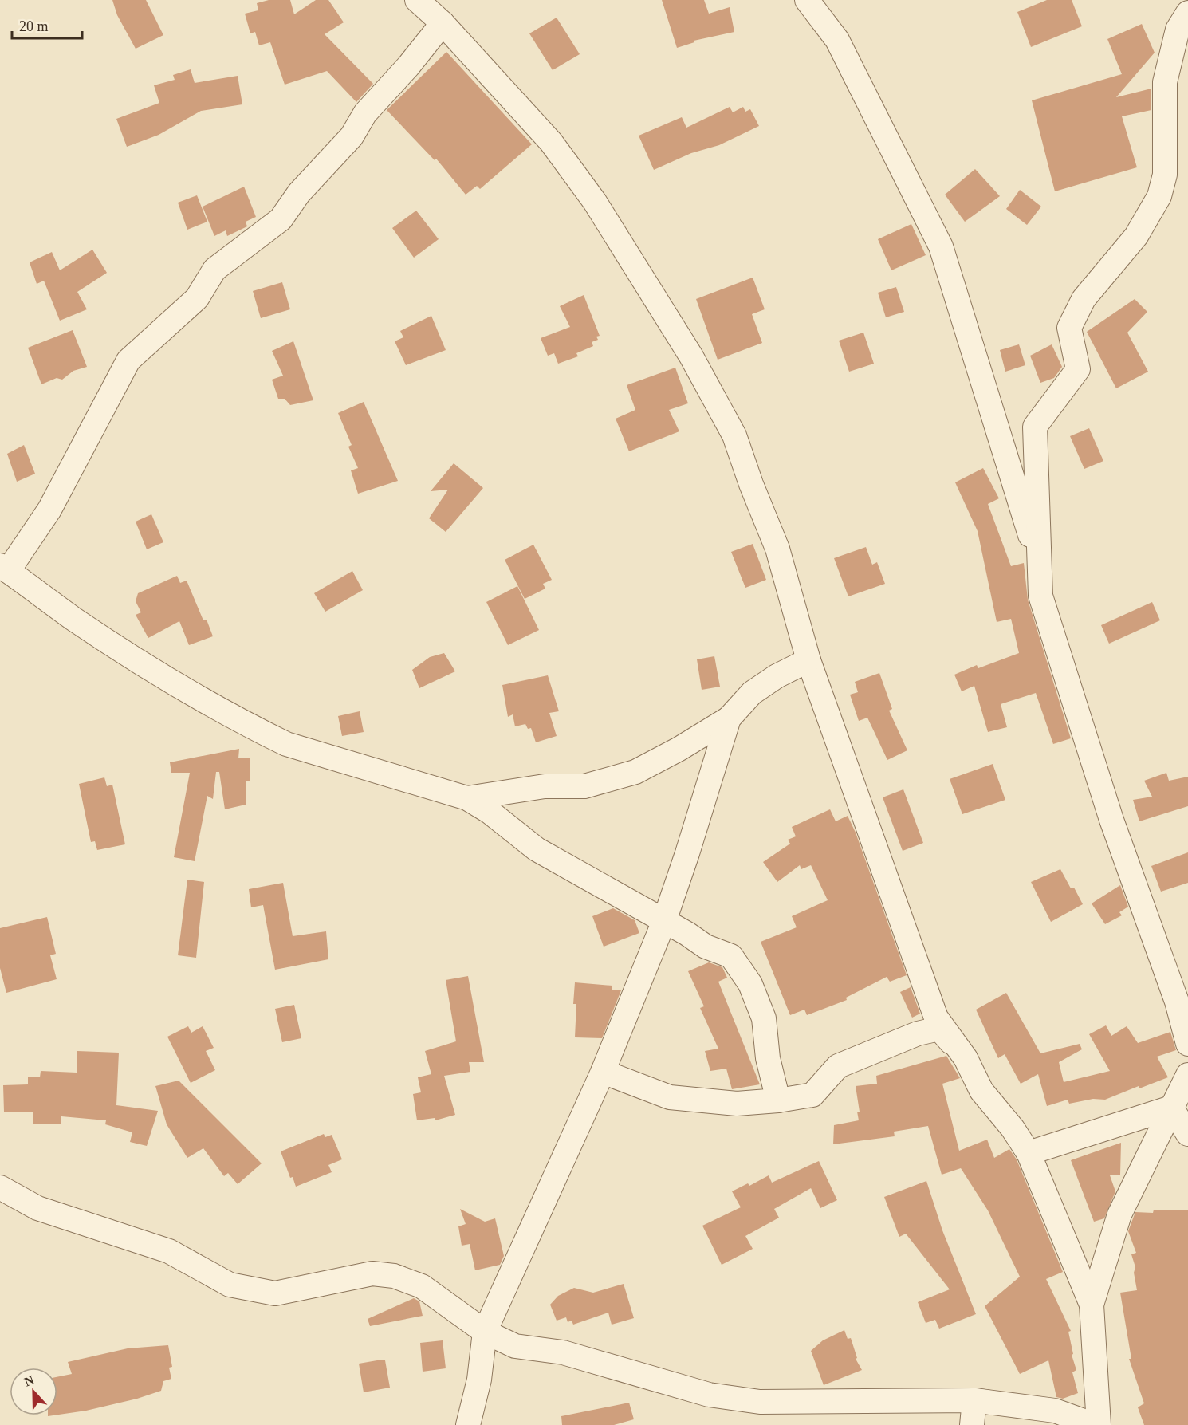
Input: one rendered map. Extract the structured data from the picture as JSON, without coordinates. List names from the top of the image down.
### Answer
{
  "scale_bar": "20 m",
  "north": "top"
}
